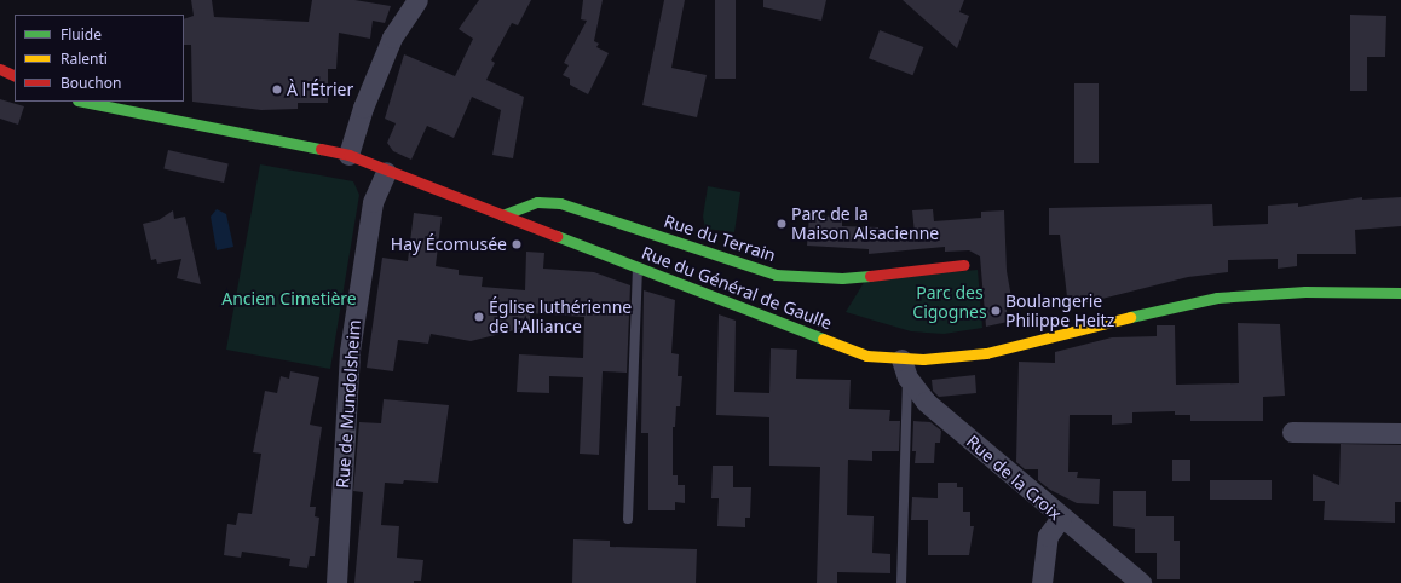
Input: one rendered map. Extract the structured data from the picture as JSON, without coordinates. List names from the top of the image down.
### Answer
{
  "streets": {
    "main road": ["Rue du Terrain", "Rue du Général de Gaulle"],
    "street": ["Rue de Mundolsheim", "Rue de la Croix"]
  },
  "crossings": [
    ["Rue du Terrain", "Rue du Général de Gaulle"],
    ["Rue du Général de Gaulle", "Rue de Mundolsheim"],
    ["Rue du Général de Gaulle", "Rue de la Croix"]
  ],
  "parks": ["Parc des Cigognes", "Ancien Cimetière"],
  "places": [
    "À l'Étrier",
    "Parc de la Maison Alsacienne",
    "Hay Écomusée",
    "Boulangerie Philippe Heitz",
    "Église luthérienne de l'Alliance"
  ],
  "legend": ["Fluide", "Ralenti", "Bouchon"]
}
